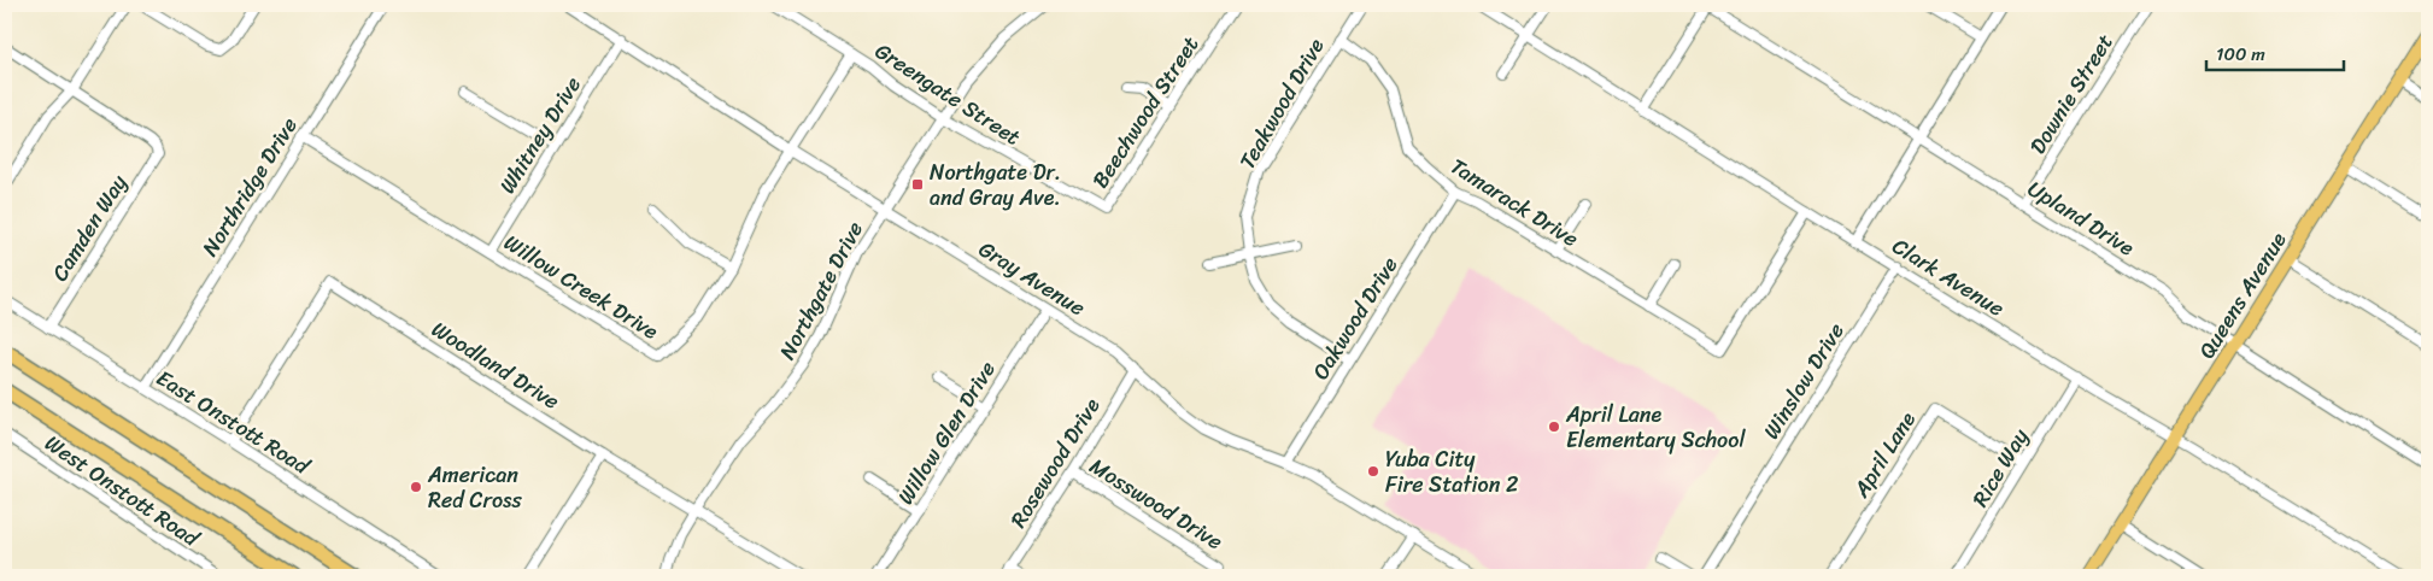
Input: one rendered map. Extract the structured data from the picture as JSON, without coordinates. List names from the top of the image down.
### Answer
{
  "streets": {
    "main road": ["Queens Avenue"],
    "street": [
      "Greengate Street",
      "Downie Street",
      "Teakwood Drive",
      "Beechwood Street",
      "Whitney Drive",
      "Northridge Drive",
      "Tamarack Drive",
      "Upland Drive",
      "Camden Way",
      "Clark Avenue",
      "Gray Avenue",
      "Willow Creek Drive",
      "Northgate Drive",
      "Oakwood Drive",
      "Woodland Drive",
      "Winslow Drive",
      "East Onstott Road",
      "Willow Glen Drive",
      "April Lane",
      "Rosewood Drive",
      "Rice Way",
      "West Onstott Road",
      "Mosswood Drive"
    ]
  },
  "crossings": [
    ["Greengate Street", "Beechwood Street"],
    ["Greengate Street", "Willow Creek Drive"],
    ["Greengate Street", "Northgate Drive"],
    ["Downie Street", "Upland Drive"],
    ["Teakwood Drive", "Tamarack Drive"],
    ["Teakwood Drive", "Oakwood Drive"],
    ["Whitney Drive", "Gray Avenue"],
    ["Whitney Drive", "Willow Creek Drive"],
    ["Northridge Drive", "Willow Creek Drive"],
    ["Northridge Drive", "East Onstott Road"],
    ["Tamarack Drive", "Clark Avenue"],
    ["Tamarack Drive", "Oakwood Drive"],
    ["Upland Drive", "Queens Avenue"],
    ["Camden Way", "East Onstott Road"],
    ["Clark Avenue", "Queens Avenue"],
    ["Clark Avenue", "Winslow Drive"],
    ["Clark Avenue", "Rice Way"],
    ["Gray Avenue", "Willow Creek Drive"],
    ["Gray Avenue", "Northgate Drive"],
    ["Gray Avenue", "Oakwood Drive"],
    ["Gray Avenue", "Willow Glen Drive"],
    ["Gray Avenue", "Rosewood Drive"],
    ["Northgate Drive", "Woodland Drive"],
    ["Woodland Drive", "East Onstott Road"],
    ["April Lane", "Rice Way"],
    ["Rosewood Drive", "Mosswood Drive"]
  ],
  "places": {
    "transit": ["Northgate Dr. and Gray Ave."],
    "other": ["April Lane Elementary School", "Yuba City Fire Station 2", "American Red Cross"]
  },
  "scale_bar": "100 m"
}
